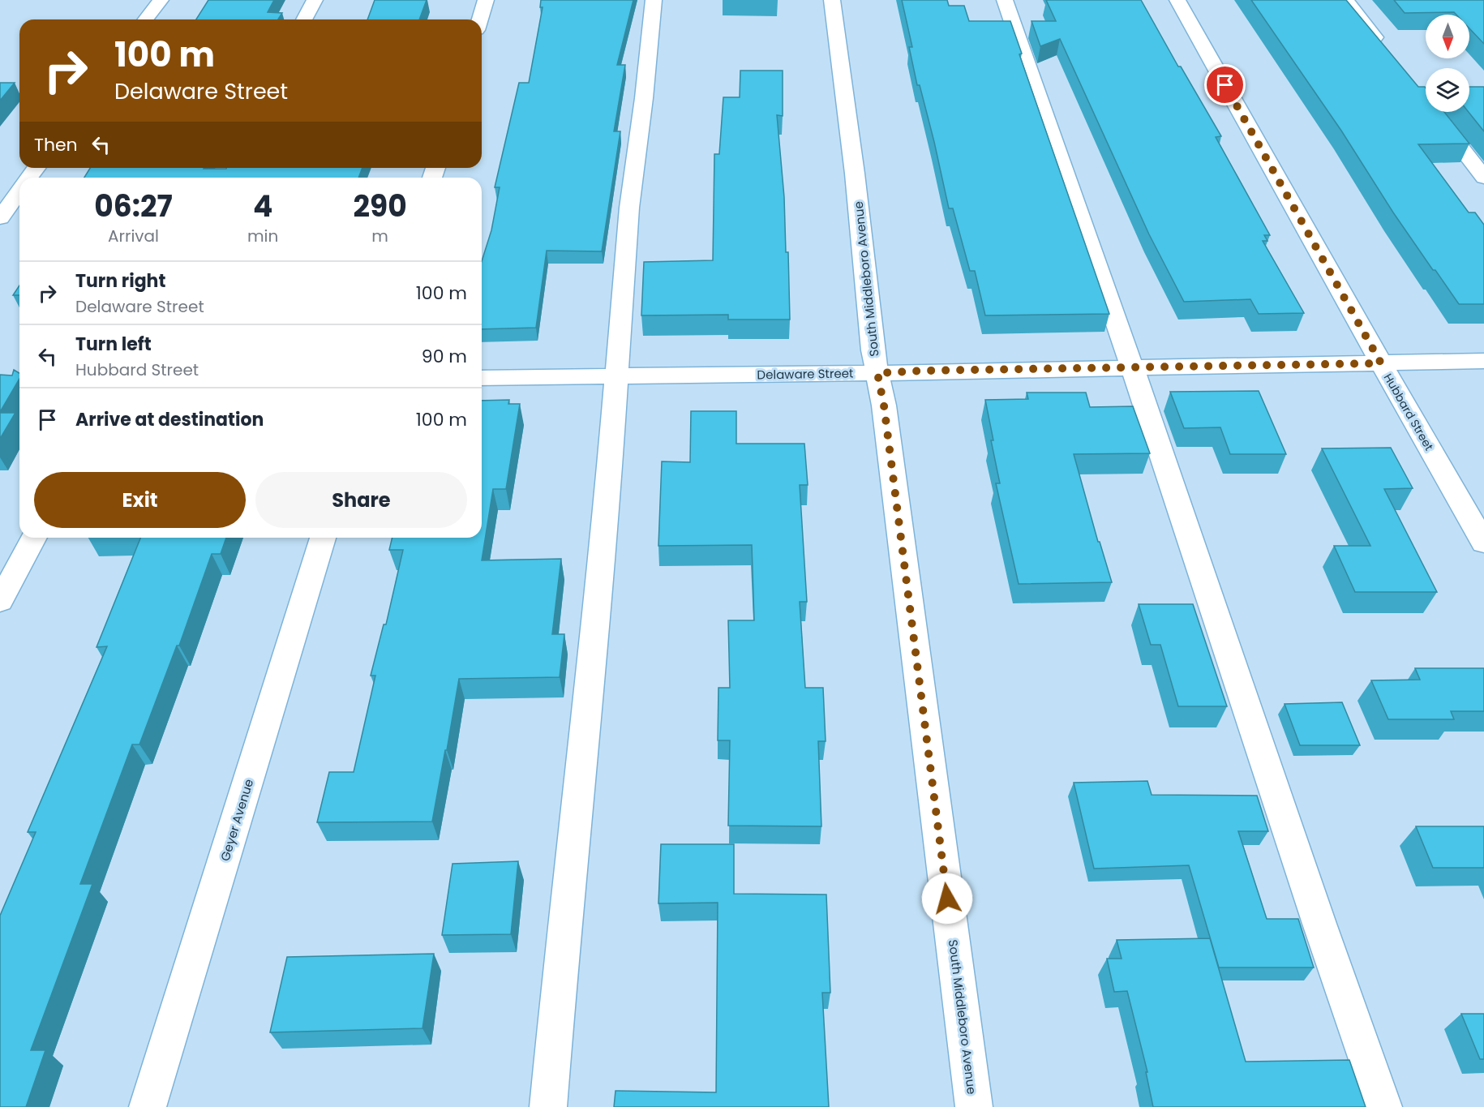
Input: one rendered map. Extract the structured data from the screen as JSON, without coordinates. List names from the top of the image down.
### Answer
{
  "streets": {
    "street": [
      "South Middleboro Avenue",
      "Delaware Street",
      "Hubbard Street",
      "Geyer Avenue"
    ]
  },
  "crossings": [
    ["South Middleboro Avenue", "Delaware Street"],
    ["Delaware Street", "Hubbard Street"]
  ],
  "north": "bottom",
  "page": {
    "turn": ["100 m", "Delaware Street"],
    "then": "Then",
    "eta": [
      "06:27",
      "Arrival",
      "4",
      "min",
      "290",
      "m"
    ],
    "list": [
      {
        "name": "Turn right",
        "note": "Delaware Street",
        "value": "100 m"
      },
      {
        "name": "Turn left",
        "note": "Hubbard Street",
        "value": "90 m"
      },
      {
        "name": "Arrive at destination",
        "value": "100 m"
      }
    ],
    "buttons": ["Exit", "Share"]
  }
}
